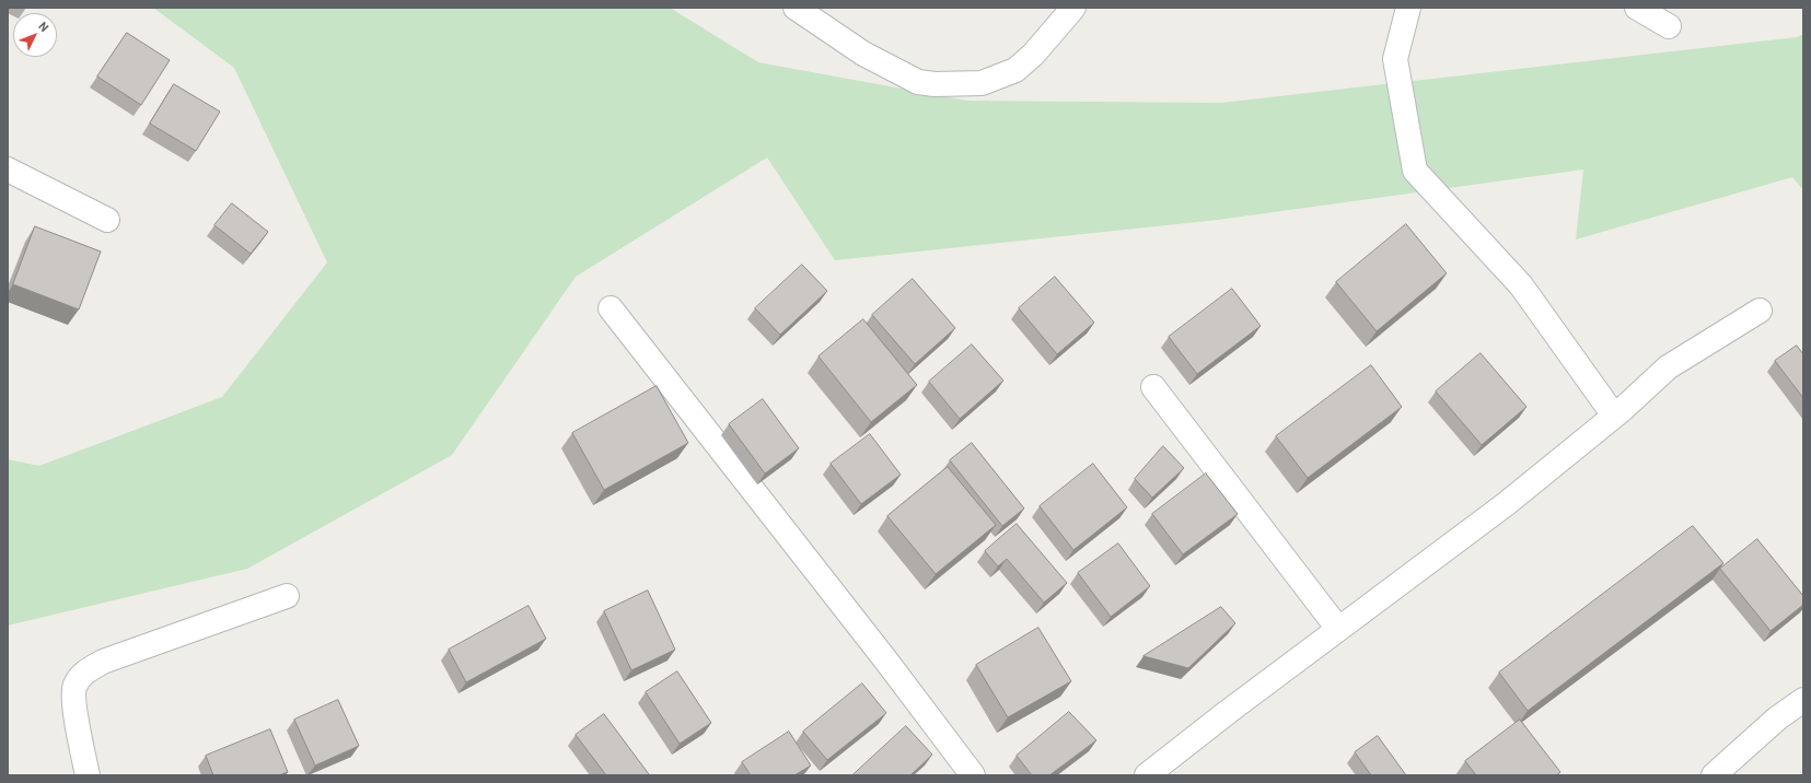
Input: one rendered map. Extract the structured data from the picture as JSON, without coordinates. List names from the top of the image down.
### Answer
{
  "north": "top right"
}
